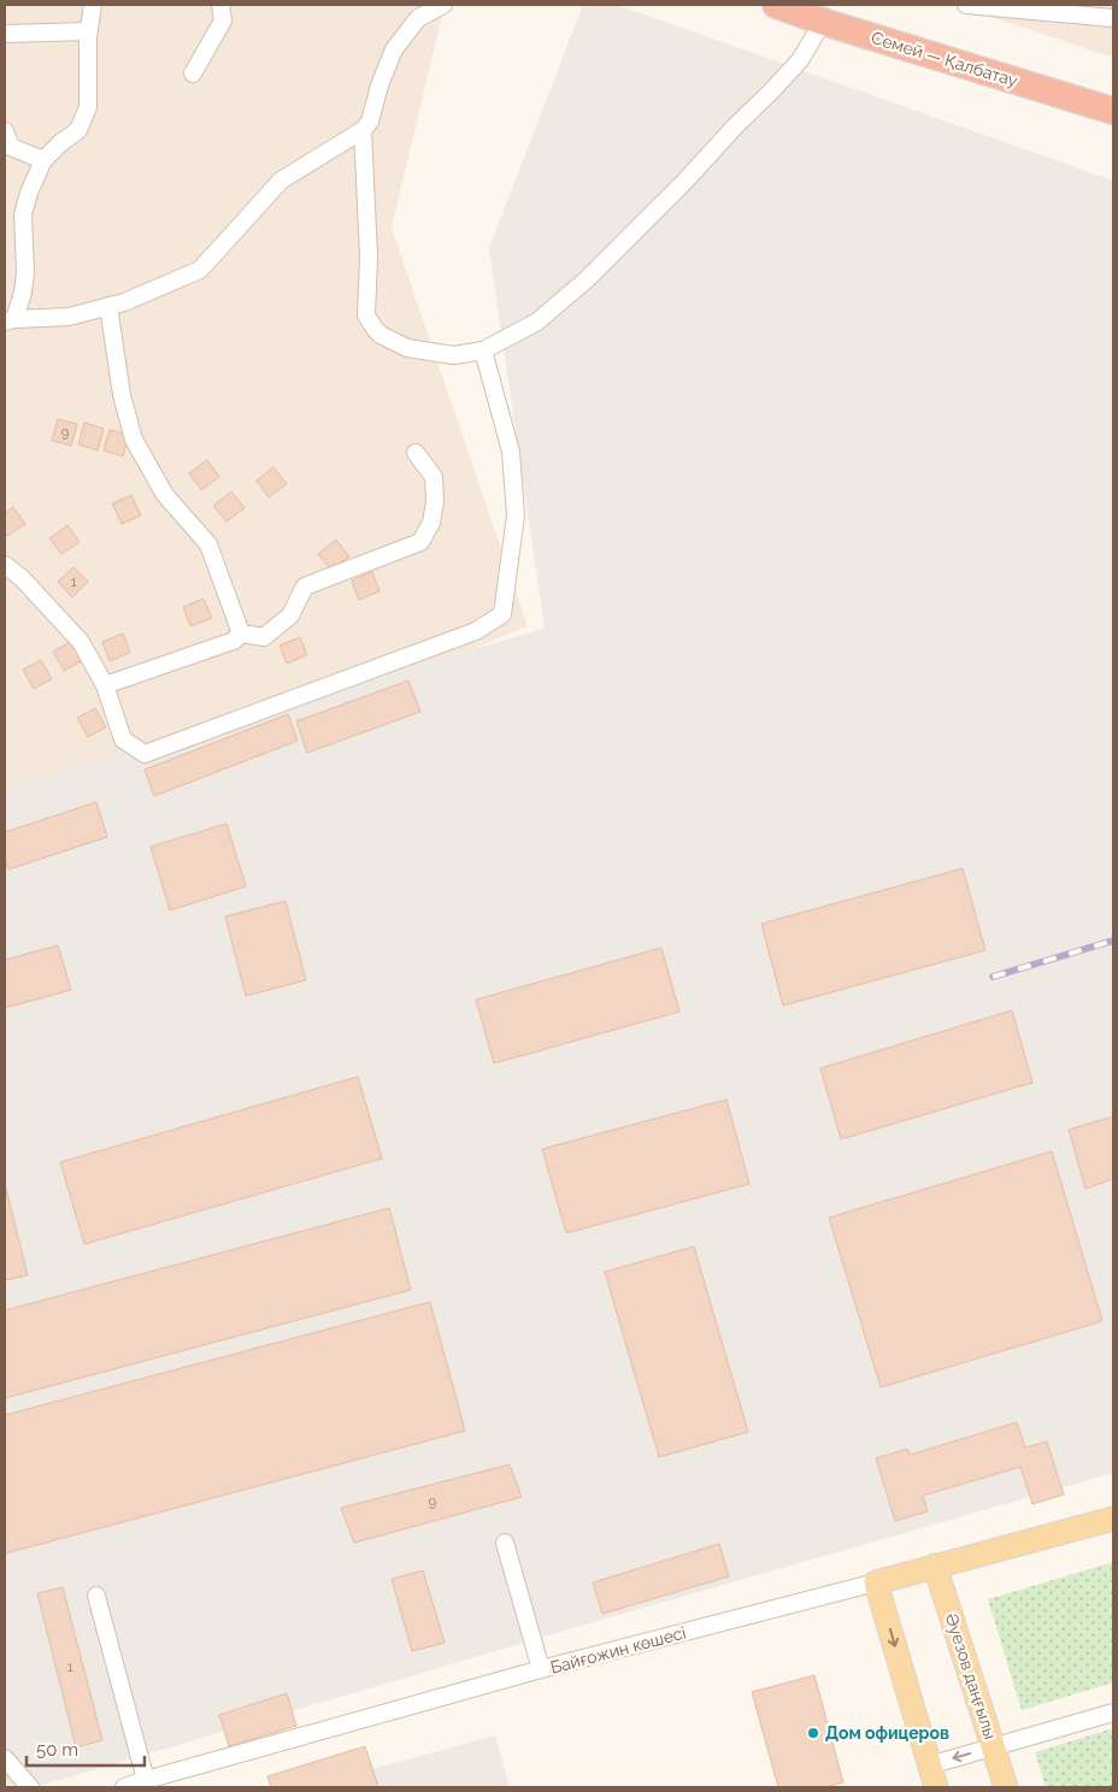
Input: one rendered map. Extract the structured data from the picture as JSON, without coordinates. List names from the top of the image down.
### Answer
{
  "streets": {
    "highway": ["Семей — Қалбатау"],
    "main road": ["Байғожин көшесі", "Әуезов даңғылы"]
  },
  "crossings": [
    ["Байғожин көшесі", "Әуезов даңғылы"]
  ],
  "places": ["Дом офицеров"],
  "house_numbers": [
    "9",
    "1",
    "9",
    "1"
  ],
  "scale_bar": "50 m"
}
